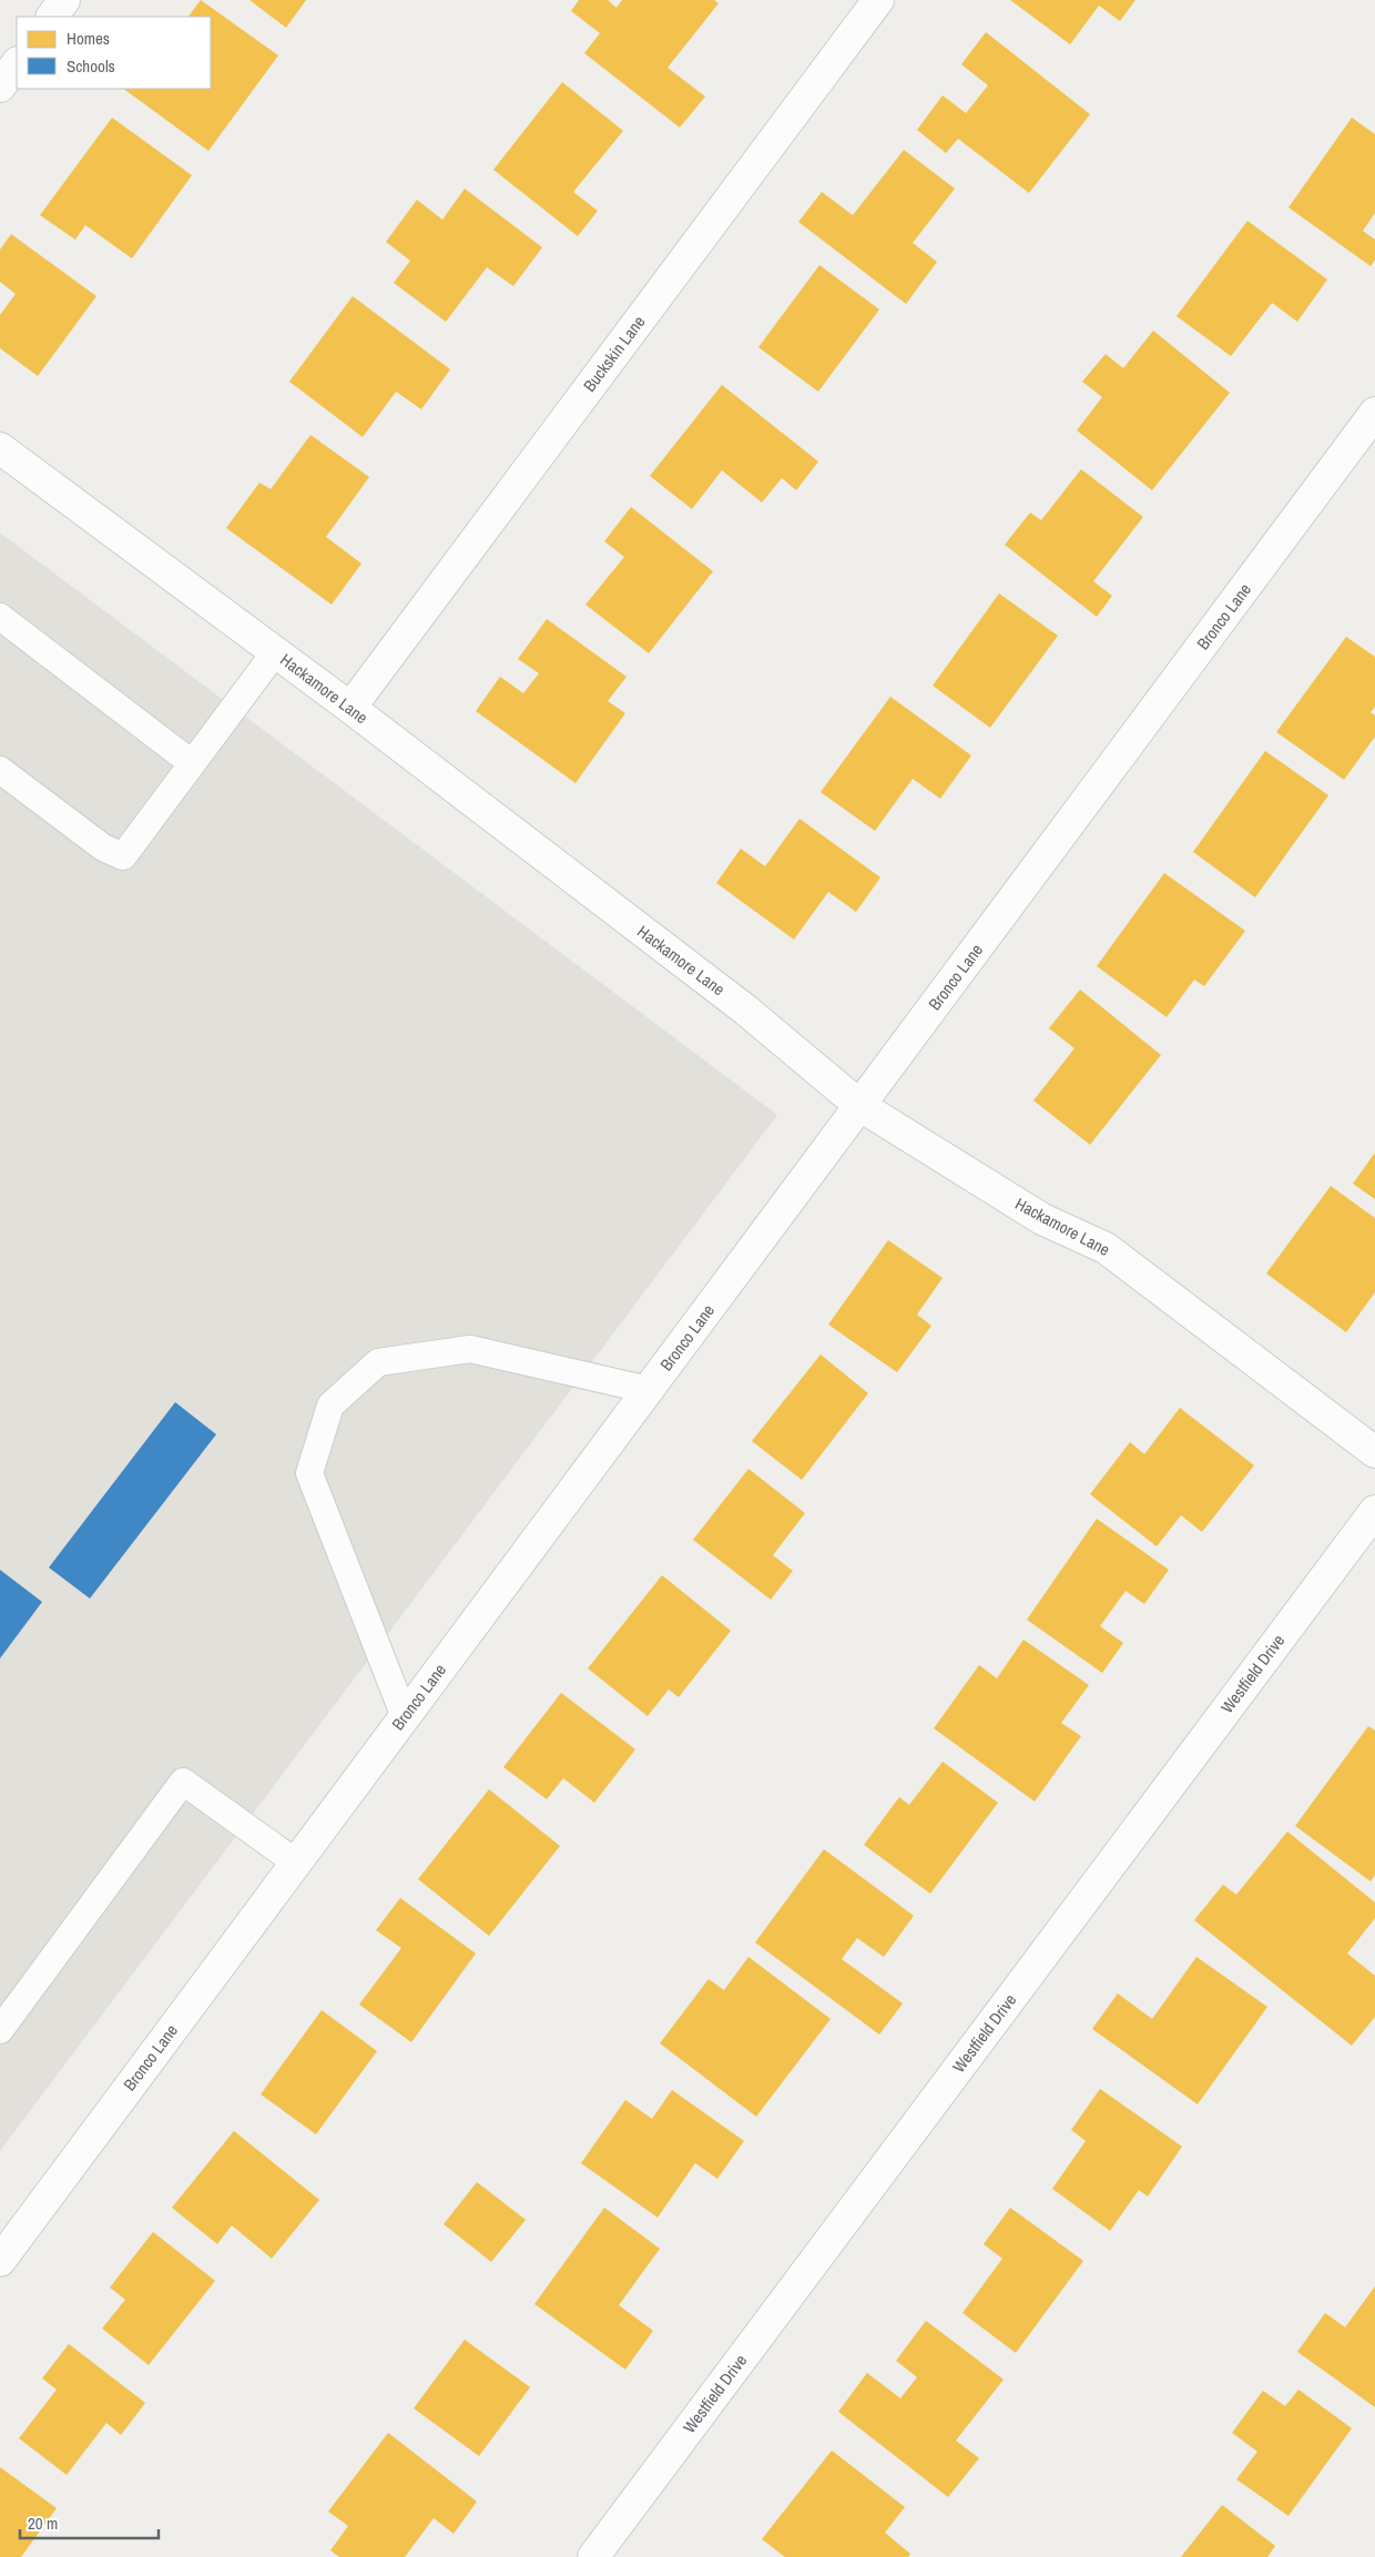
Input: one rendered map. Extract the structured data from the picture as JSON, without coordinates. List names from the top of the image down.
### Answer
{
  "streets": {
    "street": [
      "Buckskin Lane",
      "Bronco Lane",
      "Hackamore Lane",
      "Westfield Drive"
    ]
  },
  "crossings": [
    ["Buckskin Lane", "Hackamore Lane"],
    ["Bronco Lane", "Hackamore Lane"]
  ],
  "legend": ["Homes", "Schools"],
  "scale_bar": "20 m"
}
